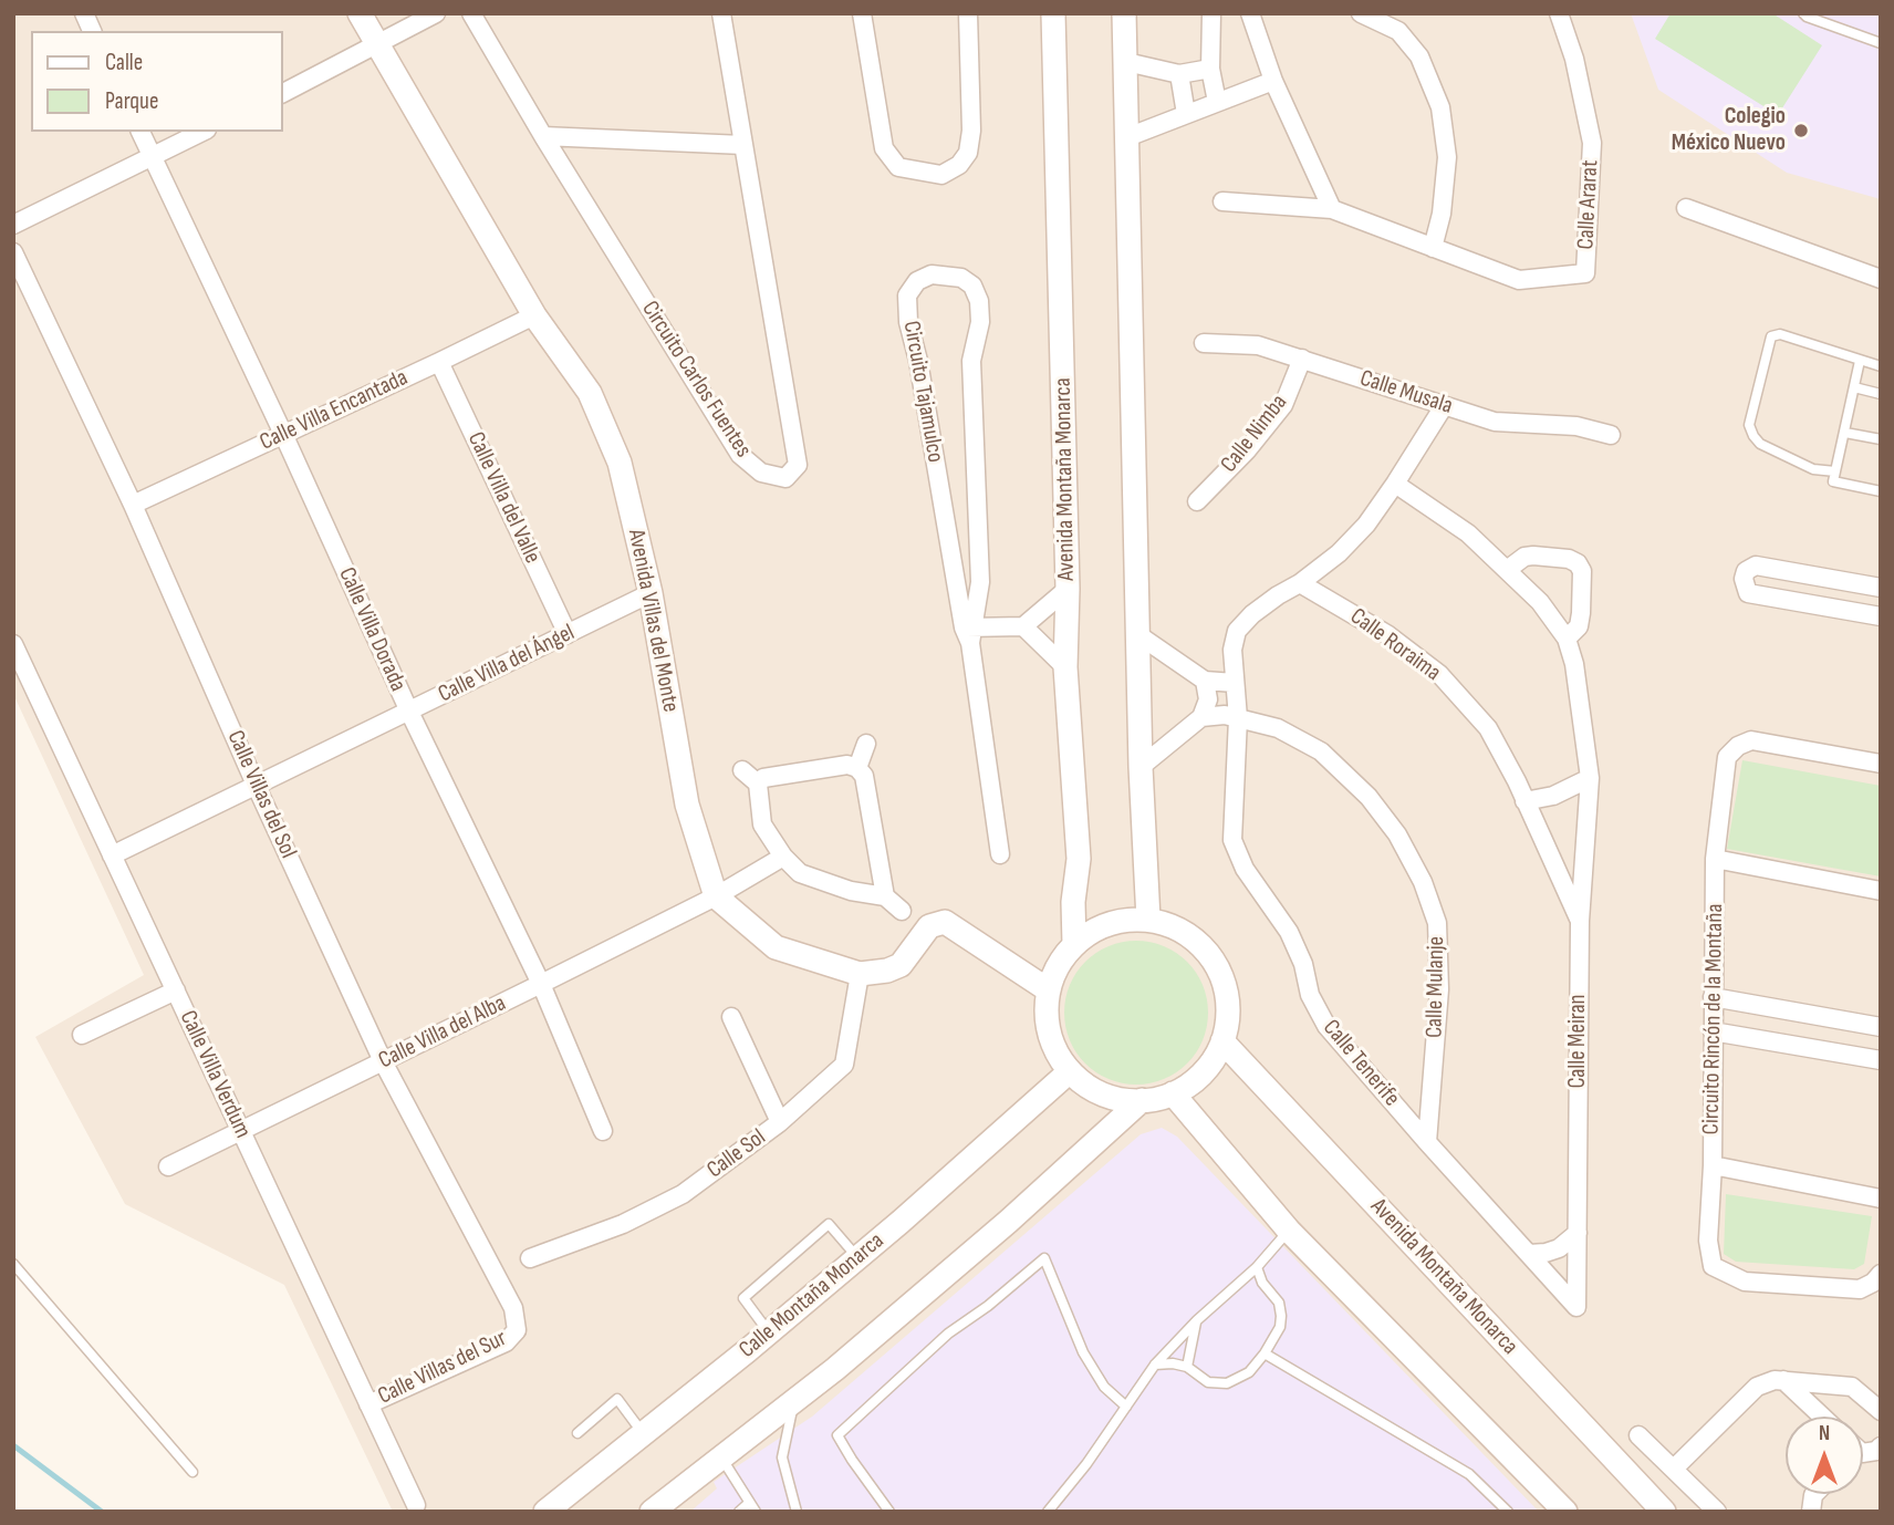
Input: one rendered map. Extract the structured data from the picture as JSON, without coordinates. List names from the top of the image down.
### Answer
{
  "streets": {
    "main road": ["Avenida Montaña Monarca", "Avenida Villas del Monte", "Calle Montaña Monarca"],
    "street": [
      "Calle Ararat",
      "Circuito Carlos Fuentes",
      "Circuito Tajamulco",
      "Calle Musala",
      "Calle Villa Encantada",
      "Calle Nimba",
      "Calle Villa del Valle",
      "Calle Villa Dorada",
      "Calle Roraima",
      "Calle Villa del Ángel",
      "Calle Villas del Sol",
      "Calle Mulanje",
      "Circuito Rincón de la Montaña",
      "Calle Villa del Alba",
      "Calle Meiran",
      "Calle Tenerife",
      "Calle Villa Verdum",
      "Calle Sol",
      "Calle Villas del Sur"
    ]
  },
  "crossings": [
    ["Calle Musala", "Calle Nimba"],
    ["Calle Musala", "Calle Tenerife"],
    ["Calle Villa Encantada", "Calle Villa del Valle"],
    ["Calle Villa Encantada", "Avenida Villas del Monte"],
    ["Calle Villa Encantada", "Calle Villa Dorada"],
    ["Calle Villa Encantada", "Calle Villas del Sol"],
    ["Avenida Montaña Monarca", "Calle Montaña Monarca"],
    ["Calle Villa del Valle", "Calle Villa del Ángel"],
    ["Avenida Villas del Monte", "Calle Villa del Ángel"],
    ["Avenida Villas del Monte", "Calle Villa del Alba"],
    ["Calle Villa Dorada", "Calle Villa del Ángel"],
    ["Calle Villa Dorada", "Calle Villa del Alba"],
    ["Calle Roraima", "Calle Meiran"],
    ["Calle Roraima", "Calle Tenerife"],
    ["Calle Villa del Ángel", "Calle Villas del Sol"],
    ["Calle Villa del Ángel", "Calle Villa Verdum"],
    ["Calle Villas del Sol", "Calle Villa del Alba"],
    ["Calle Villas del Sol", "Calle Villas del Sur"],
    ["Calle Mulanje", "Calle Tenerife"],
    ["Calle Villa del Alba", "Calle Villa Verdum"],
    ["Calle Meiran", "Calle Tenerife"],
    ["Calle Villa Verdum", "Calle Villas del Sur"]
  ],
  "places": ["Colegio México Nuevo"],
  "legend": ["Calle", "Parque"],
  "north": "top"
}
